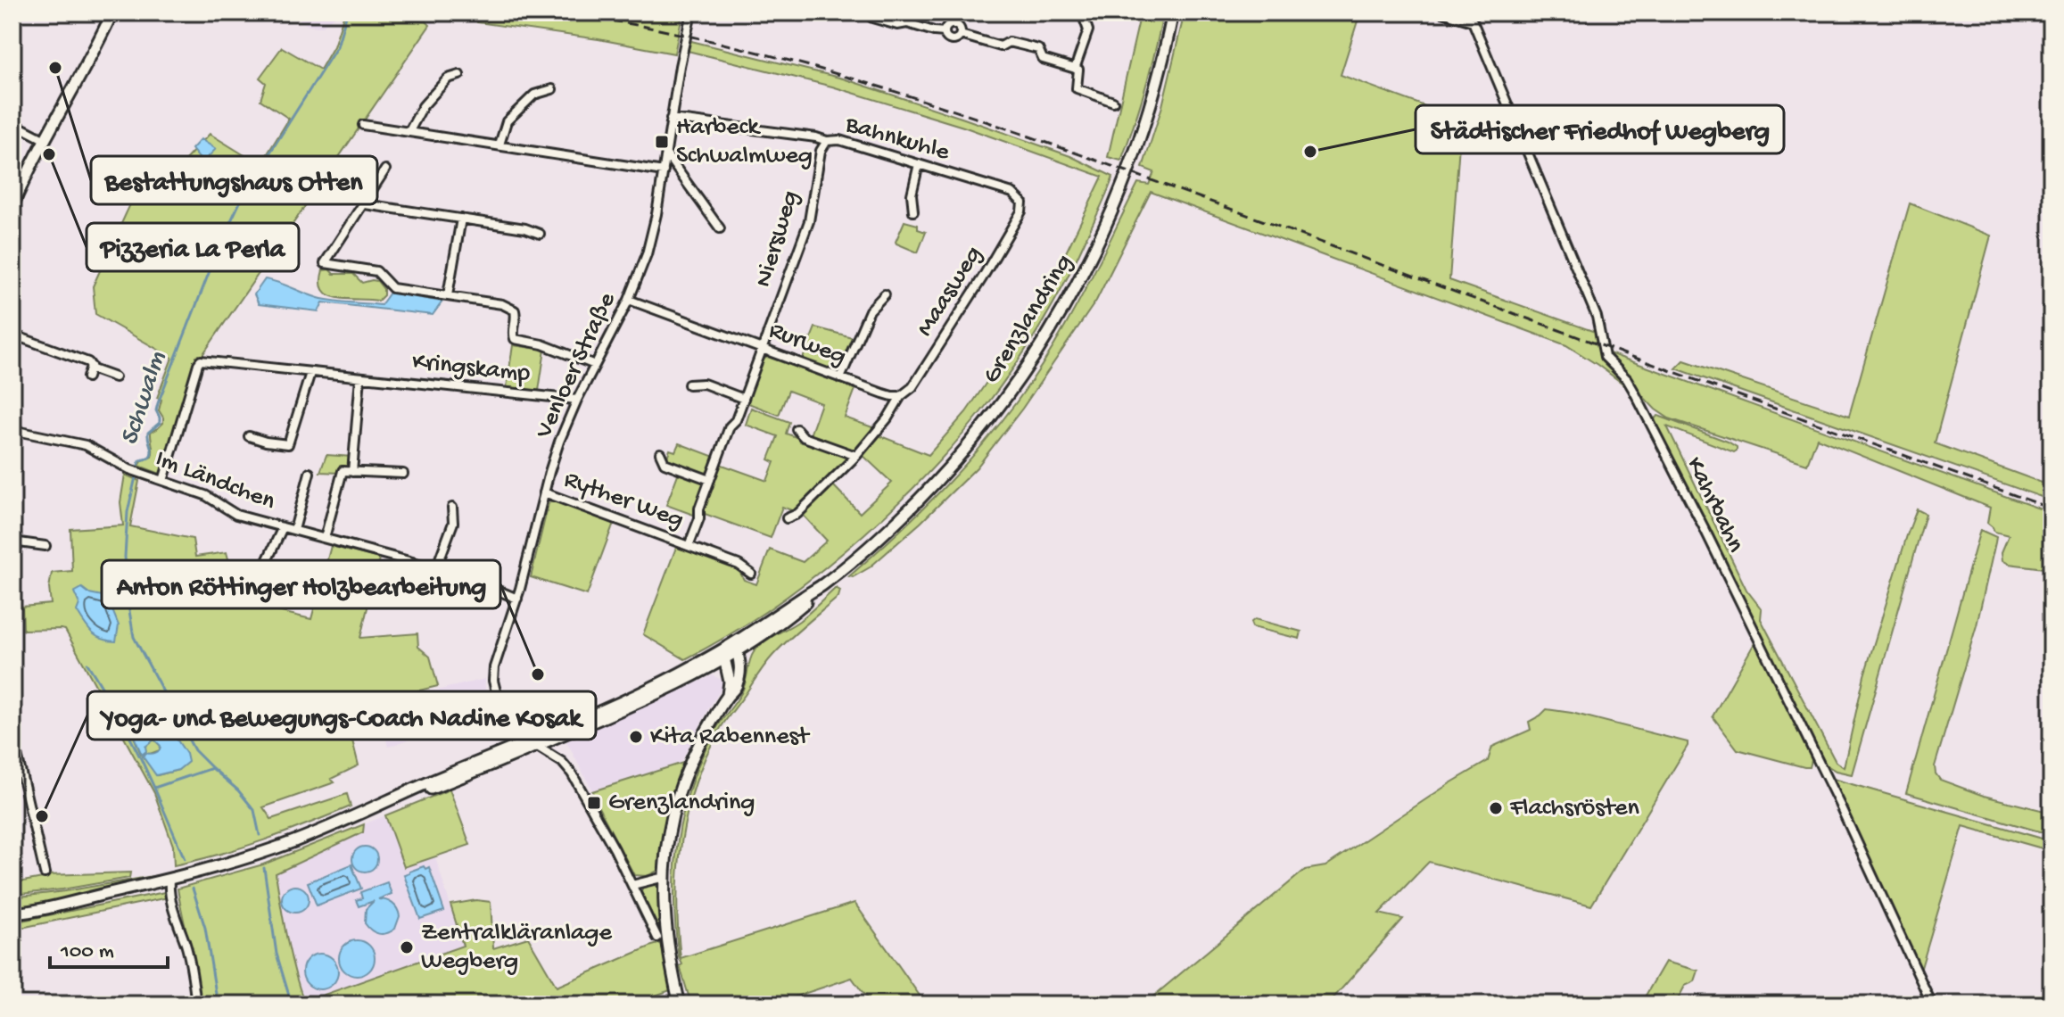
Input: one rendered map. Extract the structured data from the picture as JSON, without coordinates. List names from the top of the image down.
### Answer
{
  "streets": {
    "main road": ["Grenzlandring"],
    "street": [
      "Bahnkuhle",
      "Niersweg",
      "Maasweg",
      "Rurweg",
      "Venloer Straße",
      "Kringskamp",
      "Im Ländchen",
      "Ryther Weg",
      "Kahrbahn"
    ]
  },
  "crossings": [
    ["Bahnkuhle", "Niersweg"],
    ["Bahnkuhle", "Maasweg"],
    ["Bahnkuhle", "Venloer Straße"],
    ["Niersweg", "Rurweg"],
    ["Niersweg", "Ryther Weg"],
    ["Maasweg", "Rurweg"],
    ["Grenzlandring", "Venloer Straße"],
    ["Rurweg", "Venloer Straße"],
    ["Rurweg", "Ryther Weg"],
    ["Venloer Straße", "Kringskamp"],
    ["Venloer Straße", "Im Ländchen"],
    ["Venloer Straße", "Ryther Weg"],
    ["Kringskamp", "Im Ländchen"]
  ],
  "water": ["Schwalm"],
  "places": {
    "other": [
      "Bestattungshaus Otten",
      "Städtischer Friedhof Wegberg",
      "Pizzeria La Perla",
      "Anton Röttinger Holzbearbeitung",
      "Kita Rabennest",
      "Flachsrösten",
      "Yoga- und Bewegungs-Coach Nadine Kosak",
      "Zentralkläranlage Wegberg"
    ],
    "transit": ["Harbeck Schwalmweg", "Grenzlandring"]
  },
  "scale_bar": "100 m"
}
